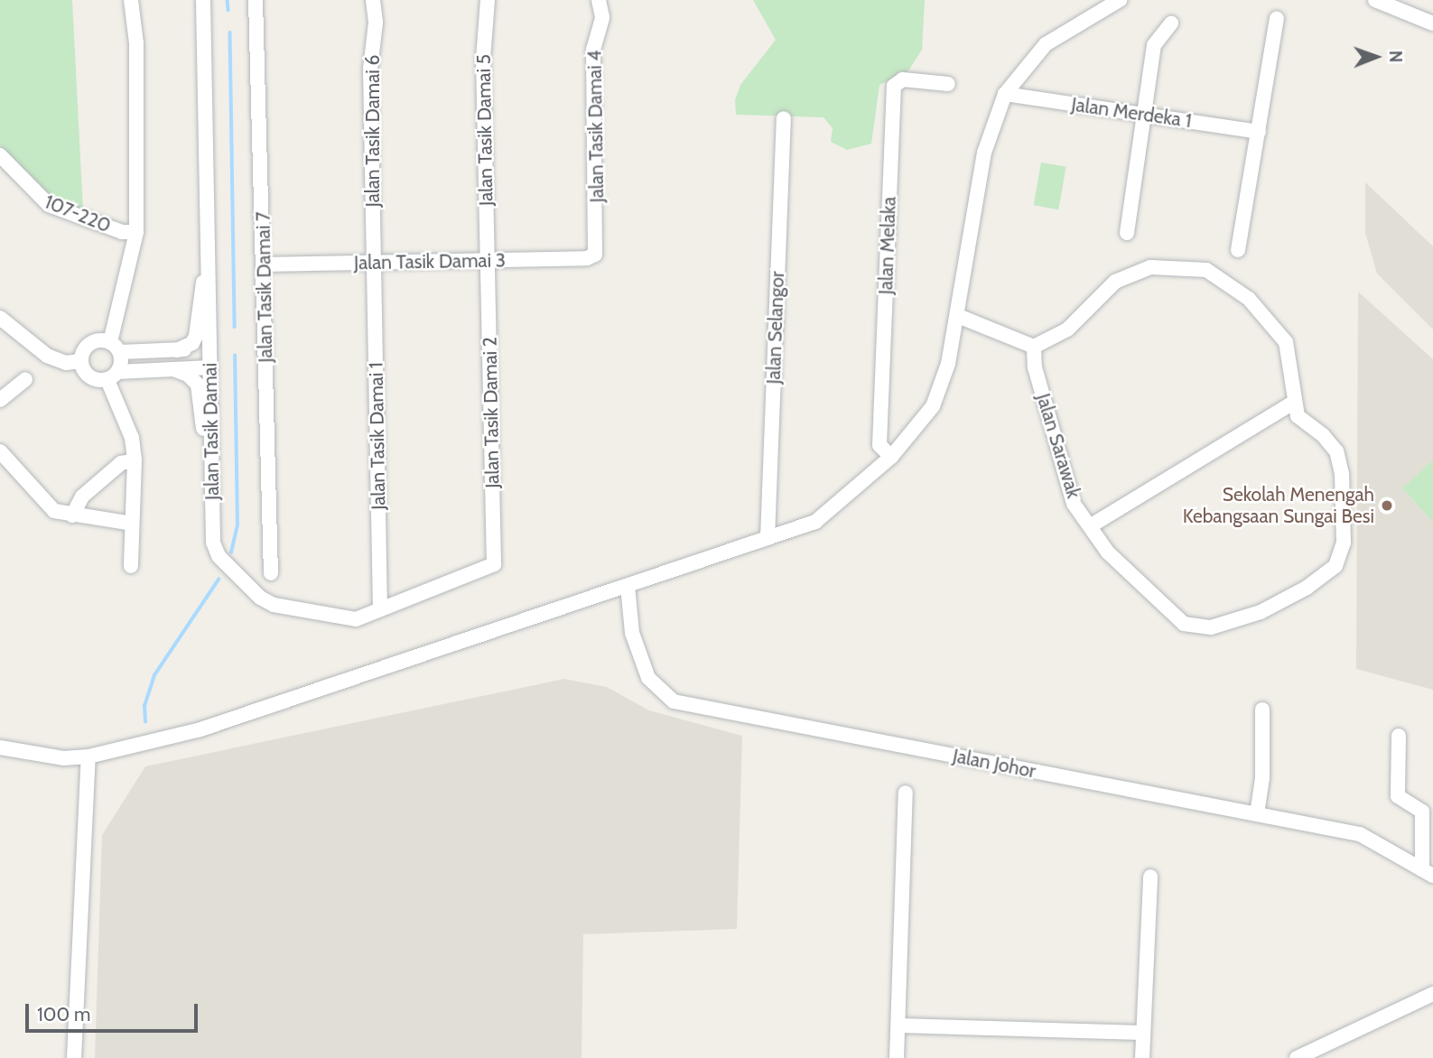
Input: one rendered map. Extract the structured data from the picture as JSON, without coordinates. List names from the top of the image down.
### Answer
{
  "streets": {
    "street": [
      "Jalan Merdeka 1",
      "Jalan Tasik Damai 4",
      "Jalan Tasik Damai 5",
      "Jalan Tasik Damai 6",
      "107-220",
      "Jalan Melaka",
      "Jalan Tasik Damai 3",
      "Jalan Tasik Damai 7",
      "Jalan Selangor",
      "Jalan Tasik Damai 2",
      "Jalan Tasik Damai",
      "Jalan Tasik Damai 1",
      "Jalan Sarawak",
      "Jalan Johor"
    ]
  },
  "crossings": [
    ["Jalan Tasik Damai 4", "Jalan Tasik Damai 3"],
    ["Jalan Tasik Damai 5", "Jalan Tasik Damai 3"],
    ["Jalan Tasik Damai 5", "Jalan Tasik Damai 2"],
    ["Jalan Tasik Damai 6", "Jalan Tasik Damai 3"],
    ["Jalan Tasik Damai 6", "Jalan Tasik Damai 1"],
    ["Jalan Tasik Damai 3", "Jalan Tasik Damai 7"],
    ["Jalan Tasik Damai 3", "Jalan Tasik Damai 2"],
    ["Jalan Tasik Damai 3", "Jalan Tasik Damai 1"],
    ["Jalan Tasik Damai 2", "Jalan Tasik Damai"],
    ["Jalan Tasik Damai", "Jalan Tasik Damai 1"]
  ],
  "places": ["Sekolah Menengah Kebangsaan Sungai Besi"],
  "scale_bar": "100 m",
  "north": "right"
}
